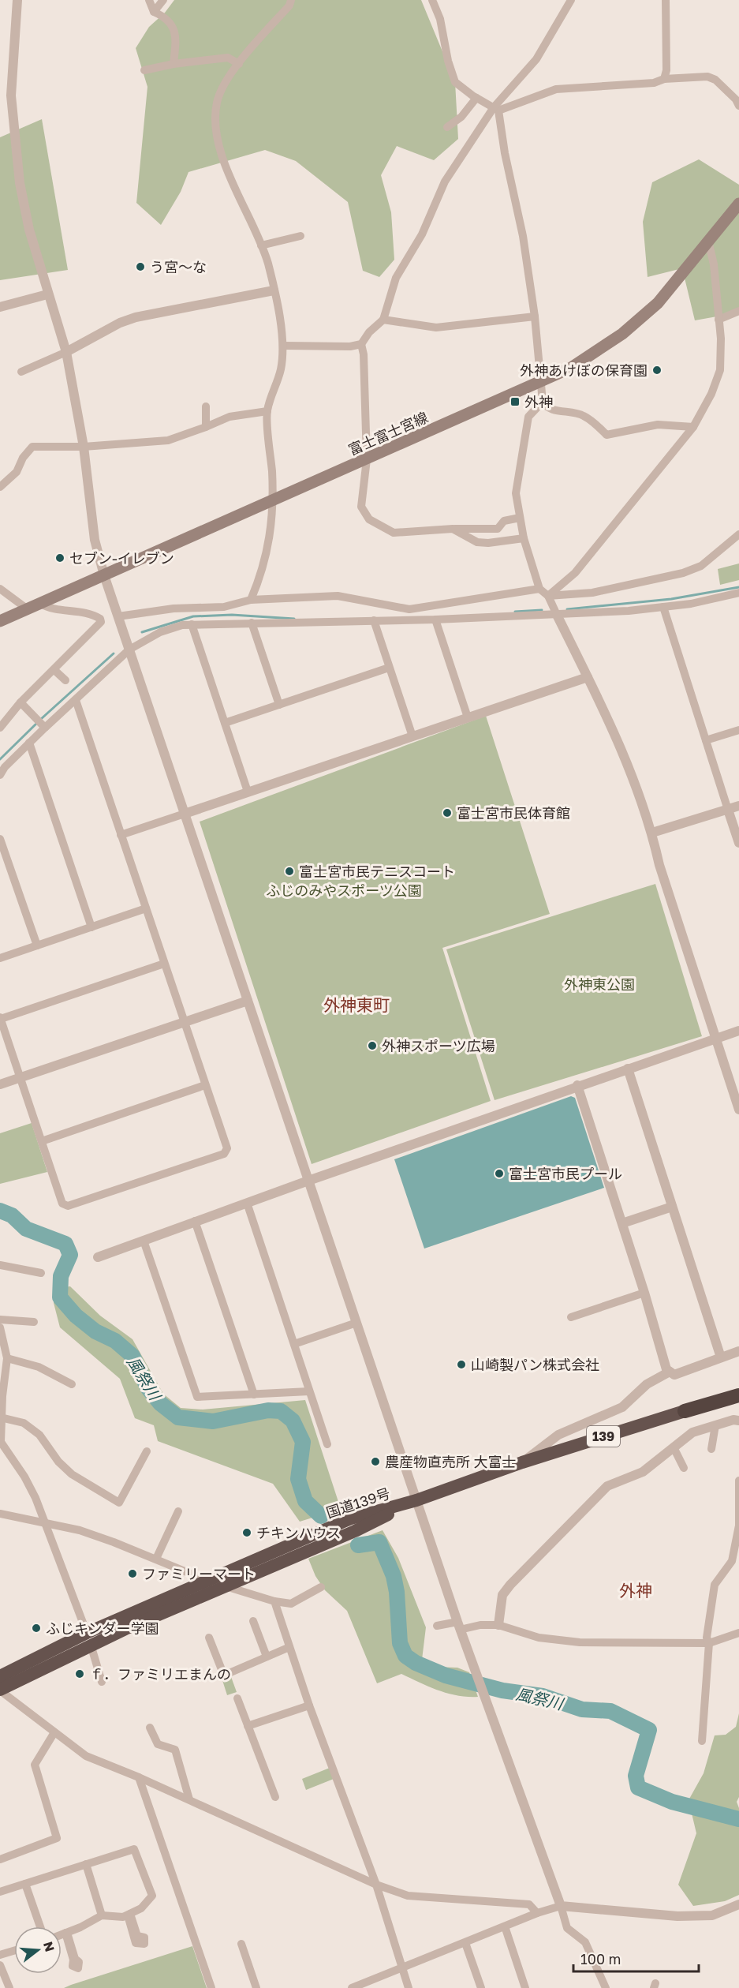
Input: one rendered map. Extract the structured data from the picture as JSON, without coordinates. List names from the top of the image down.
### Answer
{
  "streets": {
    "highway": ["139", "国道139号"],
    "main road": ["富士富士宮線"]
  },
  "crossings": [
    ["139", "国道139号"]
  ],
  "districts": ["外神東町", "外神"],
  "water": ["風祭川"],
  "parks": ["ふじのみやスポーツ公園", "外神東公園"],
  "places": {
    "other": [
      "う宮〜な",
      "外神あけぼの保育園",
      "セブン-イレブン",
      "富士宮市民体育館",
      "富士宮市民テニスコート",
      "外神スポーツ広場",
      "富士宮市民プール",
      "山崎製パン株式会社",
      "農産物直売所 大富士",
      "チキンハウス",
      "ファミリーマート",
      "ふじキンダー学園",
      "ｆ．ファミリエまんの"
    ],
    "transit": ["外神"]
  },
  "scale_bar": "100 m",
  "north": "right"
}
